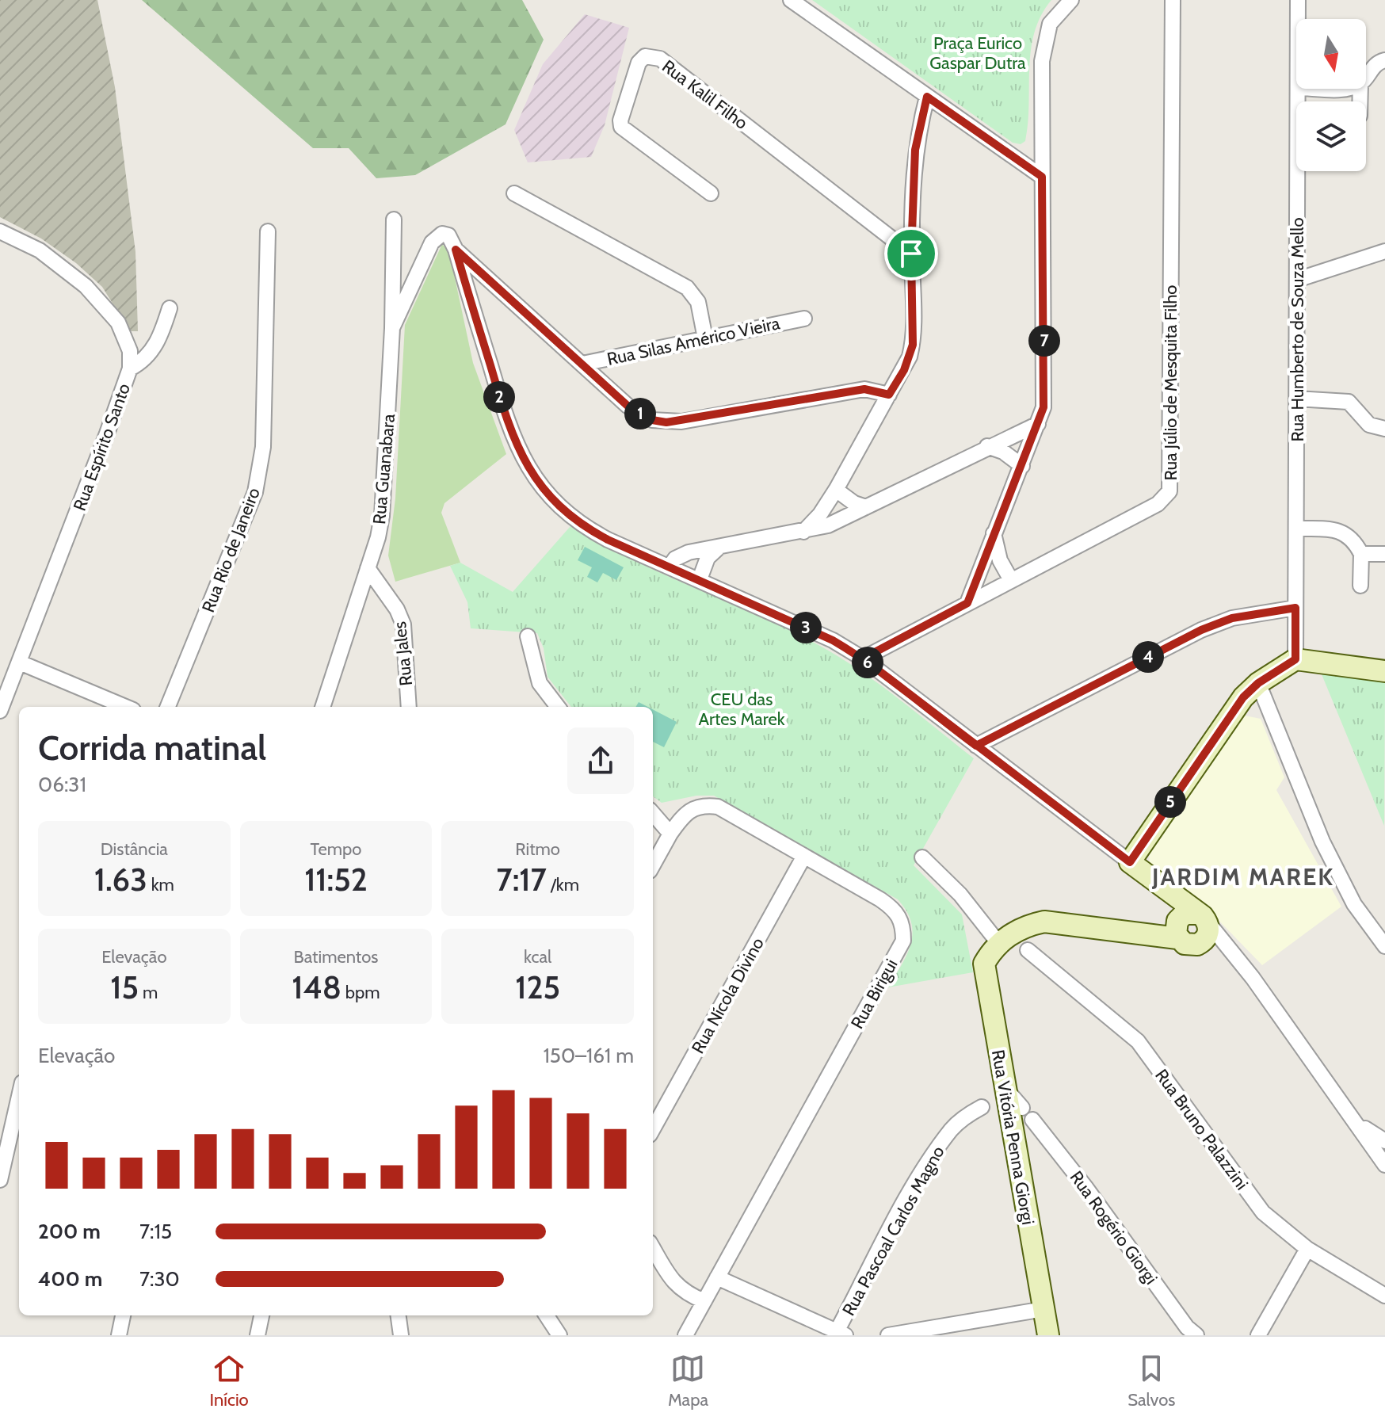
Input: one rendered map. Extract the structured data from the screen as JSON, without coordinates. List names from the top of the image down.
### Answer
{
  "streets": {
    "street": [
      "Rua Kalil Filho",
      "Rua Humberto de Souza Mello",
      "Rua Silas Américo Vieira",
      "Rua Júlio de Mesquita Filho",
      "Rua Espírito Santo",
      "Rua Guanabara",
      "Rua Rio de Janeiro",
      "Rua Jales",
      "Rua Birigui",
      "Rua Nícola Divino",
      "Rua Bruno Palazzini",
      "Rua Vitória Penna Giorgi",
      "Rua Rogério Giorgi",
      "Rua Pascoal Carlos Magno"
    ]
  },
  "crossings": [
    ["Rua Guanabara", "Rua Jales"],
    ["Rua Birigui", "Rua Nícola Divino"]
  ],
  "districts": ["JARDIM MAREK"],
  "parks": ["Praça Eurico Gaspar Dutra", "CEU das Artes Marek"],
  "north": "bottom",
  "page": {
    "pins": [
      "7",
      "2",
      "1",
      "3",
      "4",
      "6",
      "5"
    ],
    "heading": ["Corrida matinal", "06:31"],
    "stats": [
      ["Distância", "1.63 km"],
      ["Tempo", "11:52"],
      ["Ritmo", "7:17 /km"],
      ["Elevação", "15 m"],
      ["Batimentos", "148 bpm"],
      ["kcal", "125"]
    ],
    "chart": ["Elevação", "150–161 m"],
    "list": [
      {
        "name": "200 m",
        "note": "7:15"
      },
      {
        "name": "400 m",
        "note": "7:30"
      }
    ],
    "tabs": ["Início", "Mapa", "Salvos"]
  }
}
